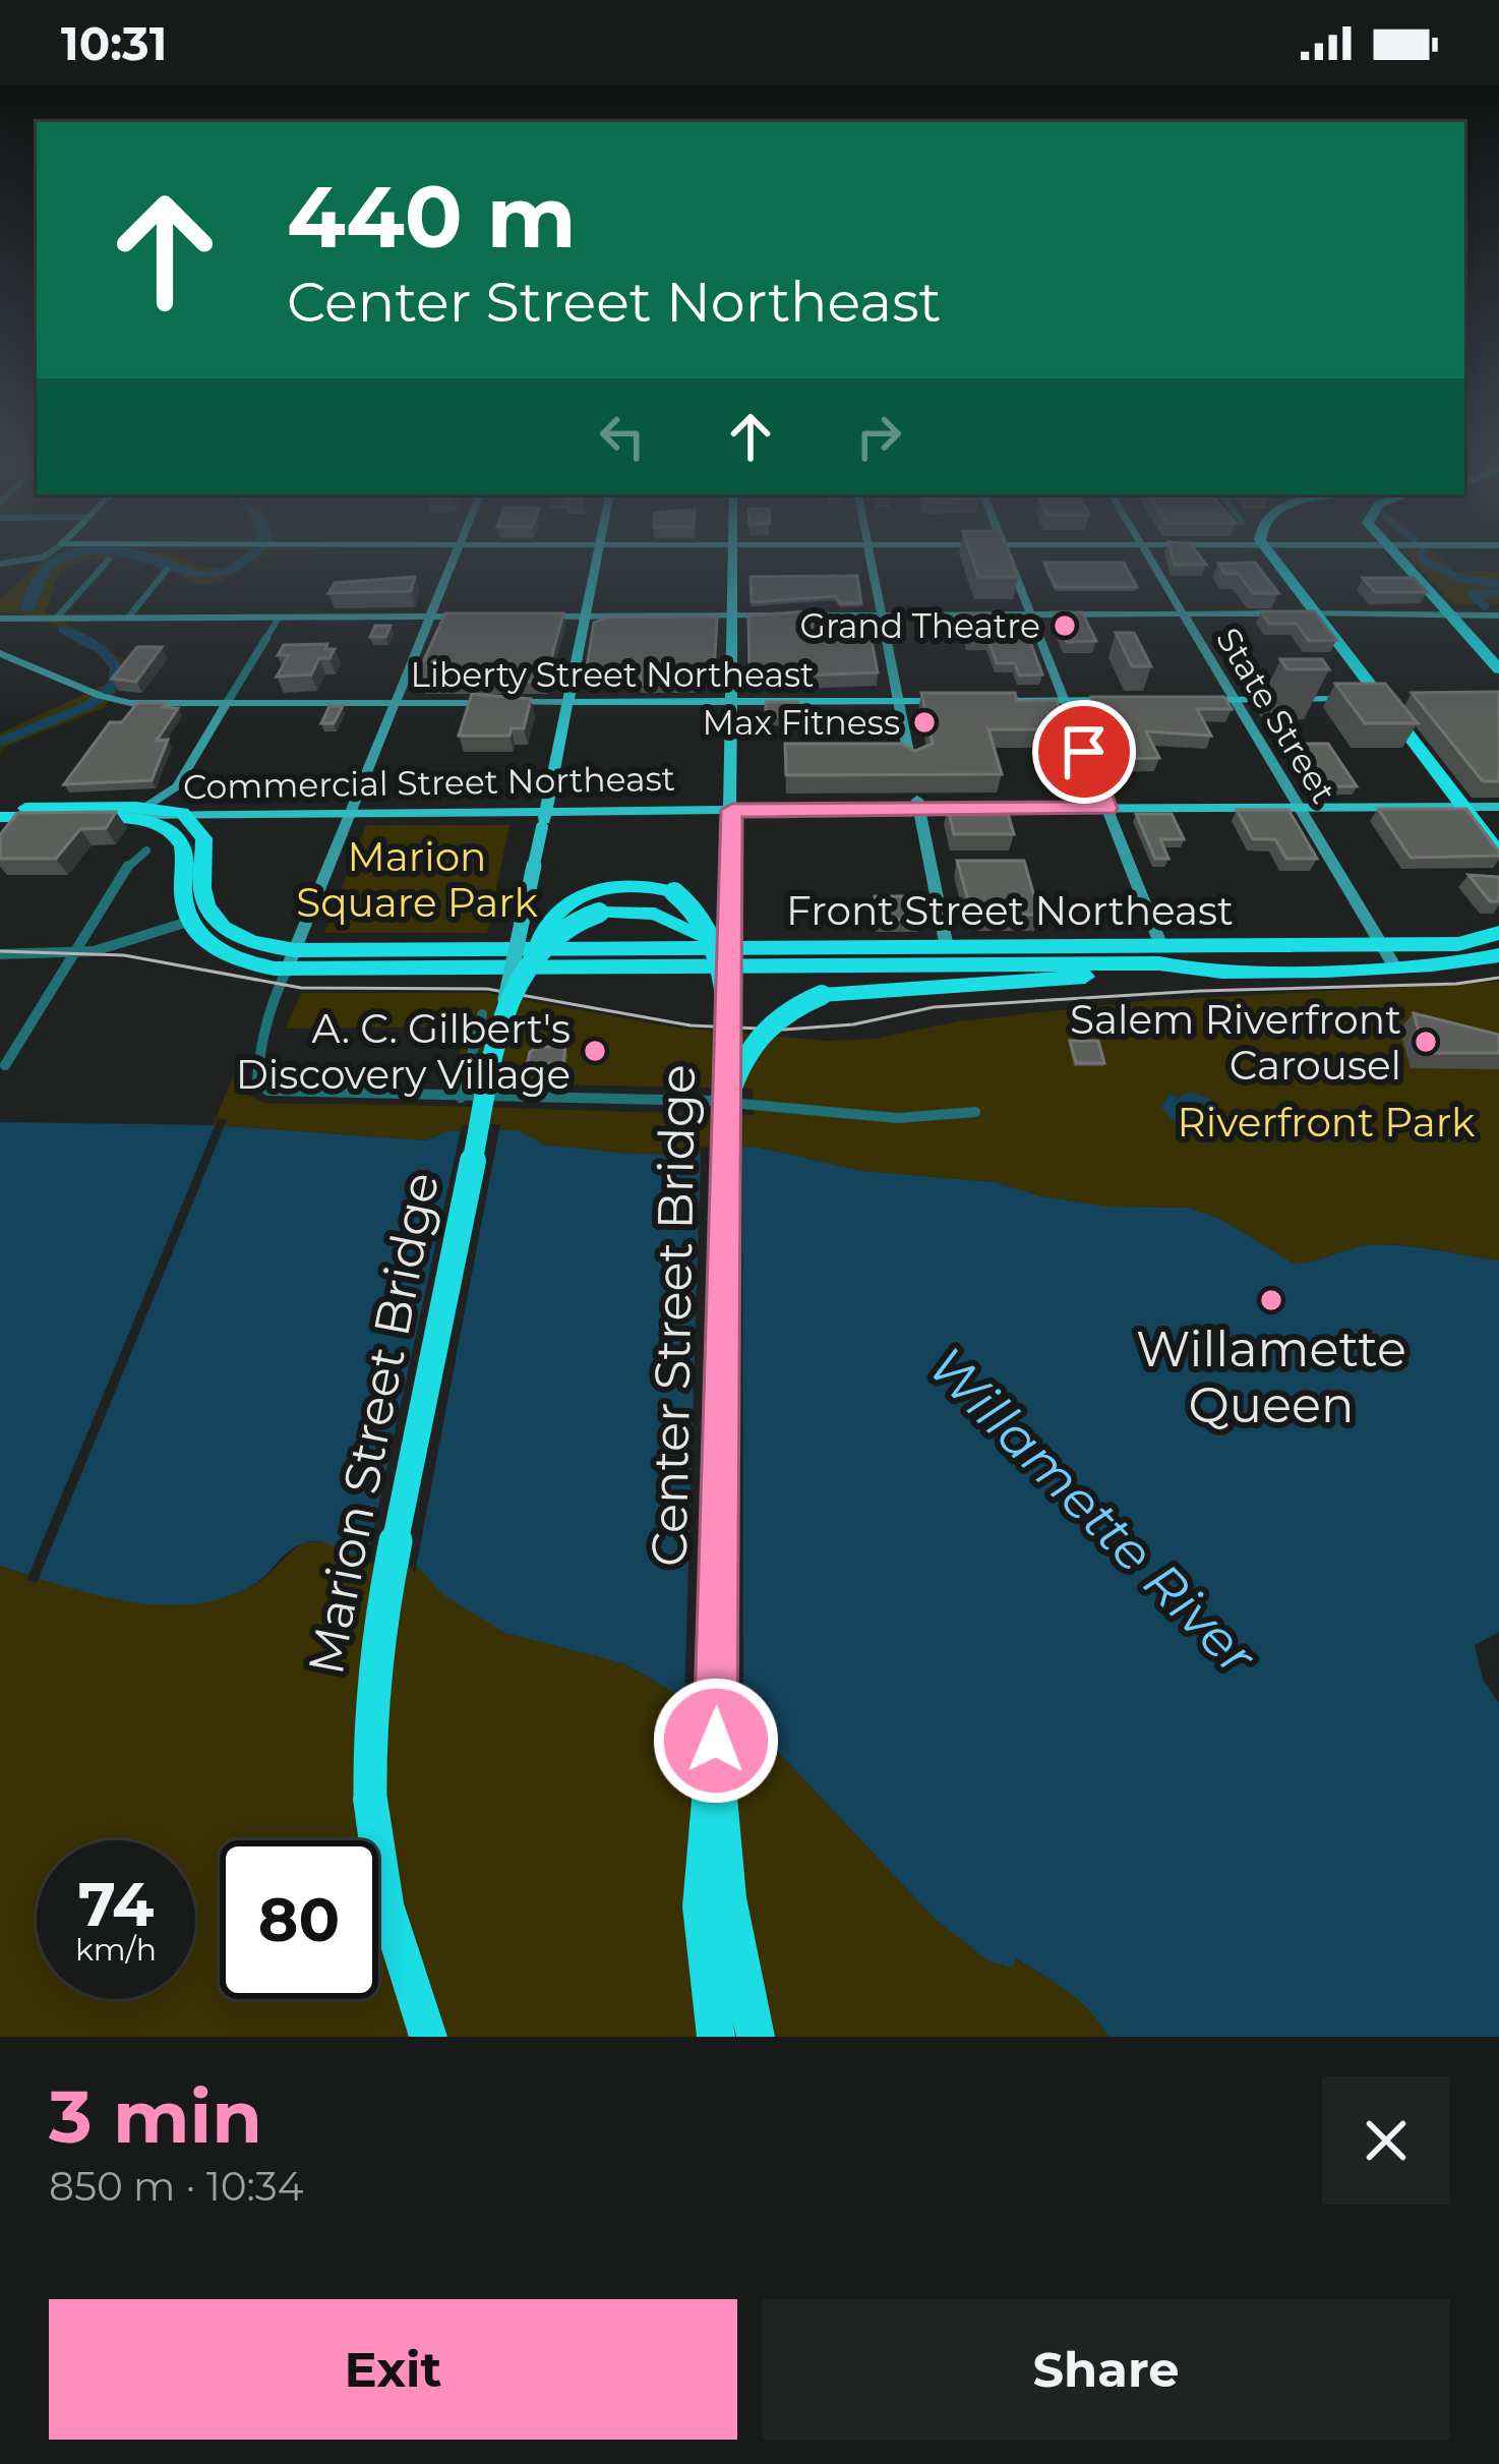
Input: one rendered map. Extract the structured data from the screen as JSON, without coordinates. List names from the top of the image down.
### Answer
{
  "streets": {
    "highway": [
      "Commercial Street Northeast",
      "Front Street Northeast",
      "Center Street Bridge",
      "Marion Street Bridge"
    ],
    "main road": ["Liberty Street Northeast", "State Street"]
  },
  "crossings": [
    ["Liberty Street Northeast", "Center Street Bridge"],
    ["Liberty Street Northeast", "Marion Street Bridge"],
    ["State Street", "Commercial Street Northeast"],
    ["State Street", "Front Street Northeast"],
    ["Commercial Street Northeast", "Center Street Bridge"],
    ["Commercial Street Northeast", "Marion Street Bridge"]
  ],
  "water": ["Willamette River"],
  "parks": ["Marion Square Park", "Riverfront Park"],
  "places": [
    "Grand Theatre",
    "Max Fitness",
    "Salem Riverfront Carousel",
    "A. C. Gilbert's Discovery Village",
    "Willamette Queen"
  ],
  "page": {
    "status": "10:31",
    "turn": ["440 m", "Center Street Northeast"],
    "speed": "74 km/h",
    "limit": "80",
    "heading": ["3 min", "850 m · 10:34"],
    "buttons": ["Exit", "Share"]
  }
}
